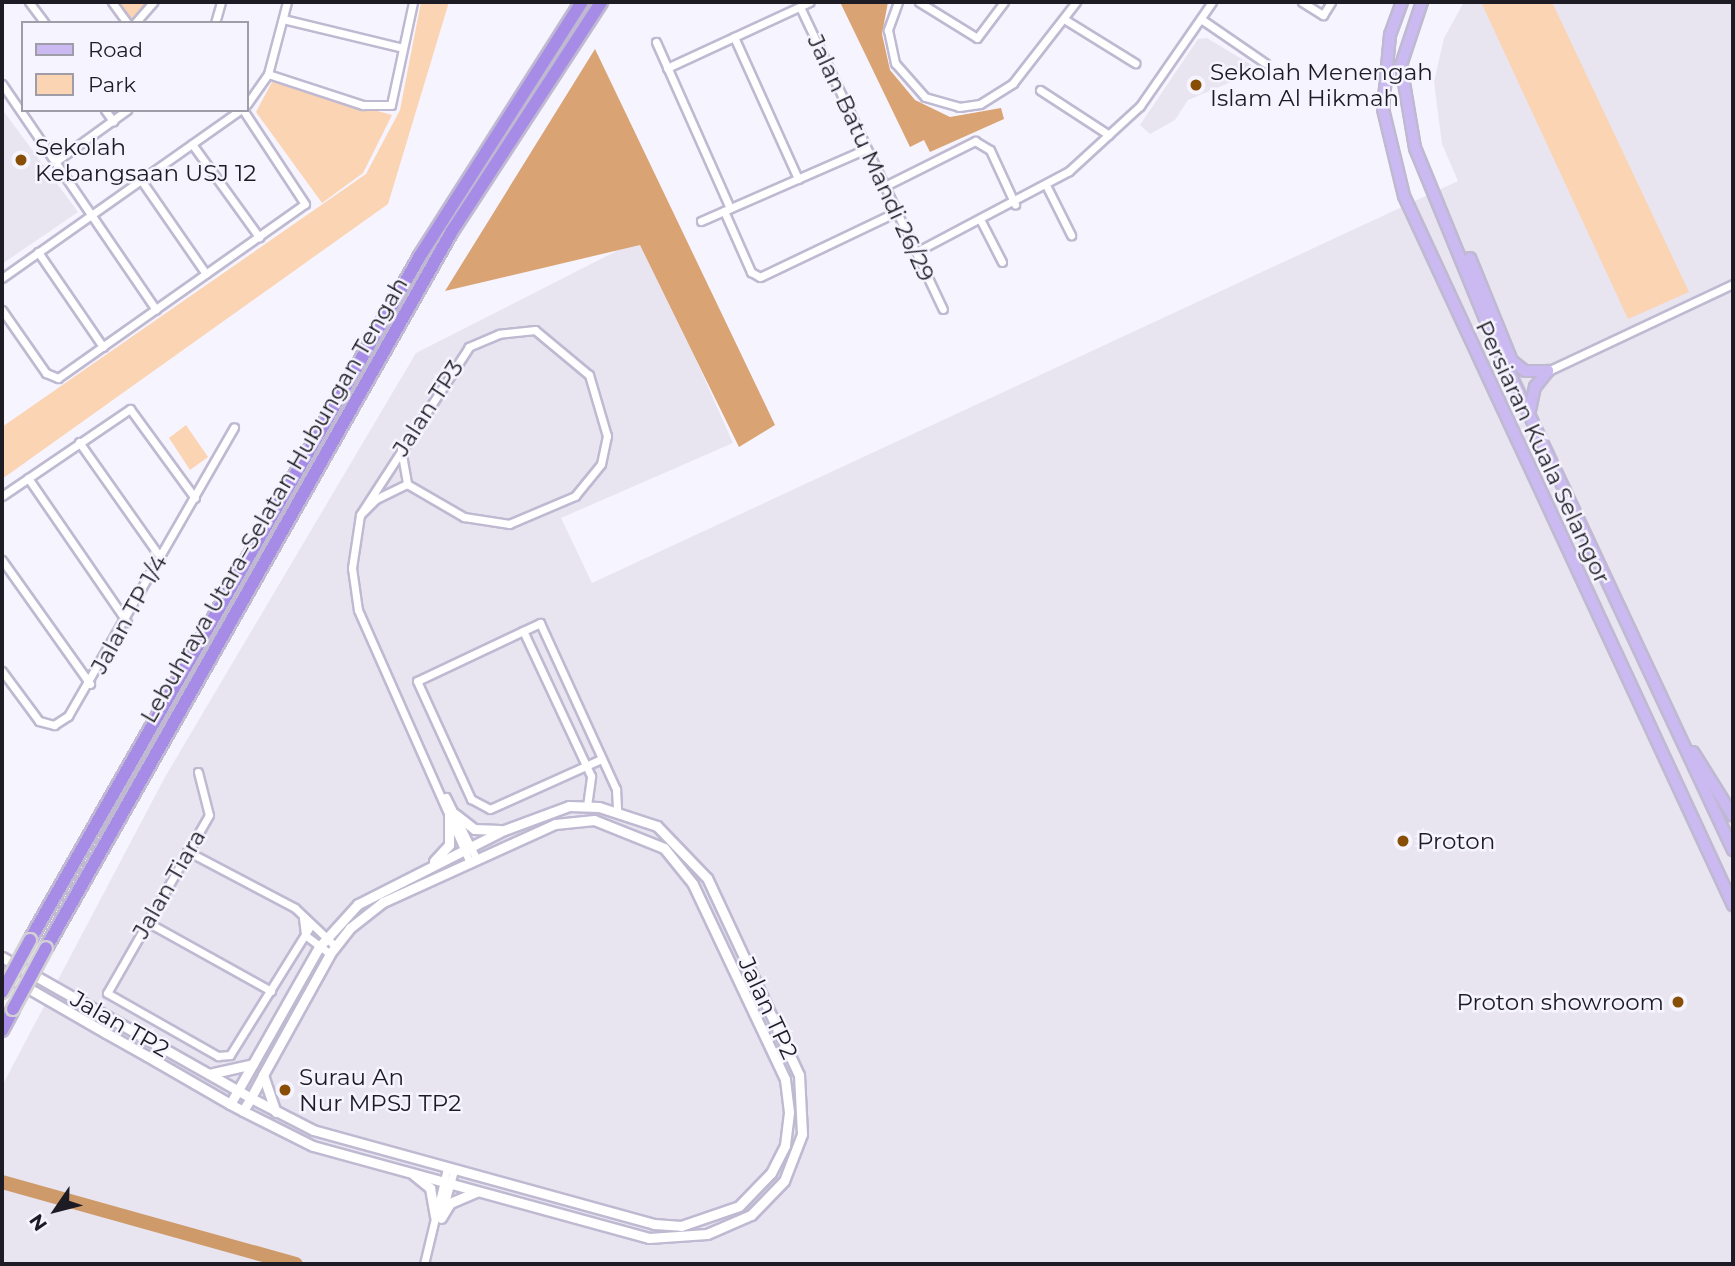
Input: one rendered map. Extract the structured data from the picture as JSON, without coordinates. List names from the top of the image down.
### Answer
{
  "streets": {
    "highway": ["Lebuhraya Utara–Selatan Hubungan Tengah"],
    "main road": ["Persiaran Kuala Selangor"],
    "street": [
      "Jalan Batu Mandi 26/29",
      "Jalan TP3",
      "Jalan TP 1/4",
      "Jalan Tiara",
      "Jalan TP2"
    ]
  },
  "crossings": [
    ["Jalan TP3", "Jalan TP2"]
  ],
  "places": [
    "Sekolah Menengah Islam Al Hikmah",
    "Sekolah Kebangsaan USJ 12",
    "Proton",
    "Proton showroom",
    "Surau An Nur MPSJ TP2"
  ],
  "legend": ["Road", "Park"],
  "north": "bottom left"
}
